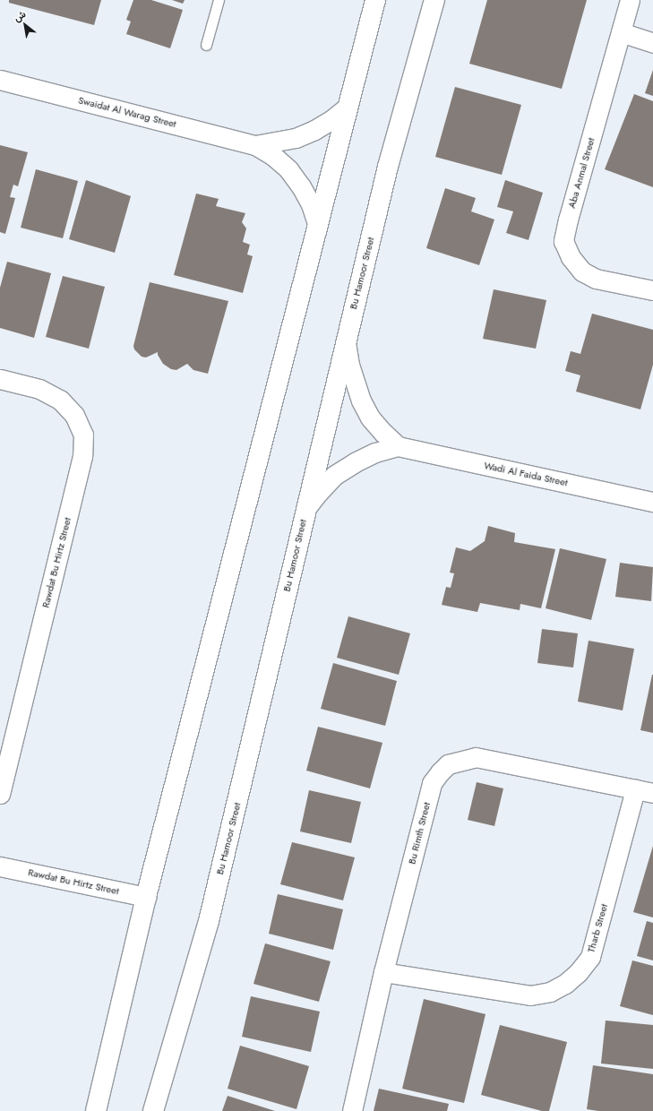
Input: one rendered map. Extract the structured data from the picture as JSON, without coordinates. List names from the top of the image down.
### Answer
{
  "streets": {
    "street": [
      "Swaidat Al Warag Street",
      "Aba Anmal Street",
      "Bu Hamoor Street",
      "Wadi Al Faida Street",
      "Rawdat Bu Hirtz Street",
      "Bu Rimth Street",
      "Tharb Street"
    ]
  },
  "crossings": [
    ["Bu Hamoor Street", "Wadi Al Faida Street"],
    ["Bu Rimth Street", "Tharb Street"]
  ],
  "north": "top left"
}
